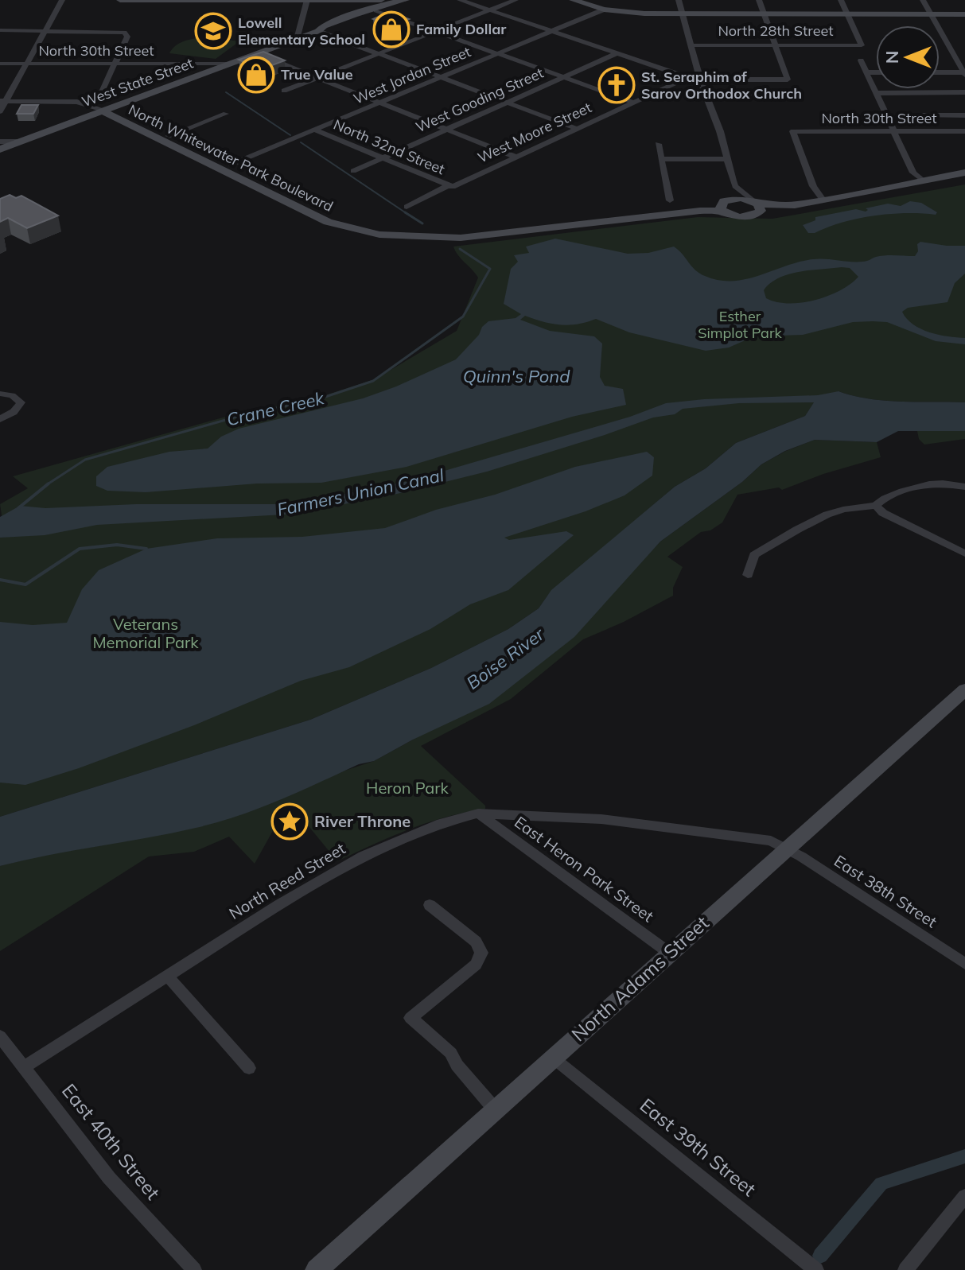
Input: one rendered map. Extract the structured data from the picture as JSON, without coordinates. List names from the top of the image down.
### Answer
{
  "streets": {
    "street": [
      "North 28th Street",
      "North 30th Street",
      "West Jordan Street",
      "West State Street",
      "West Gooding Street",
      "West Moore Street",
      "North 32nd Street",
      "North Whitewater Park Boulevard",
      "East Heron Park Street",
      "North Reed Street",
      "East 38th Street",
      "North Adams Street",
      "East 40th Street",
      "East 39th Street"
    ]
  },
  "crossings": [
    ["North 30th Street", "West State Street"],
    ["West Jordan Street", "North 32nd Street"],
    ["West Jordan Street", "North Whitewater Park Boulevard"],
    ["West State Street", "North Whitewater Park Boulevard"],
    ["West Gooding Street", "North 32nd Street"],
    ["West Moore Street", "North 32nd Street"],
    ["East Heron Park Street", "North Reed Street"],
    ["East Heron Park Street", "North Adams Street"],
    ["North Reed Street", "East 38th Street"],
    ["North Reed Street", "North Adams Street"],
    ["North Reed Street", "East 40th Street"],
    ["East 38th Street", "North Adams Street"],
    ["North Adams Street", "East 39th Street"]
  ],
  "water": [
    "Quinn's Pond",
    "Crane Creek",
    "Farmers Union Canal",
    "Boise River"
  ],
  "parks": ["Esther Simplot Park", "Veterans Memorial Park", "Heron Park"],
  "places": {
    "shop": ["Family Dollar", "True Value"],
    "school or university": ["Lowell Elementary School"],
    "church": ["St. Seraphim of Sarov Orthodox Church"],
    "place": ["River Throne"]
  },
  "north": "left"
}
